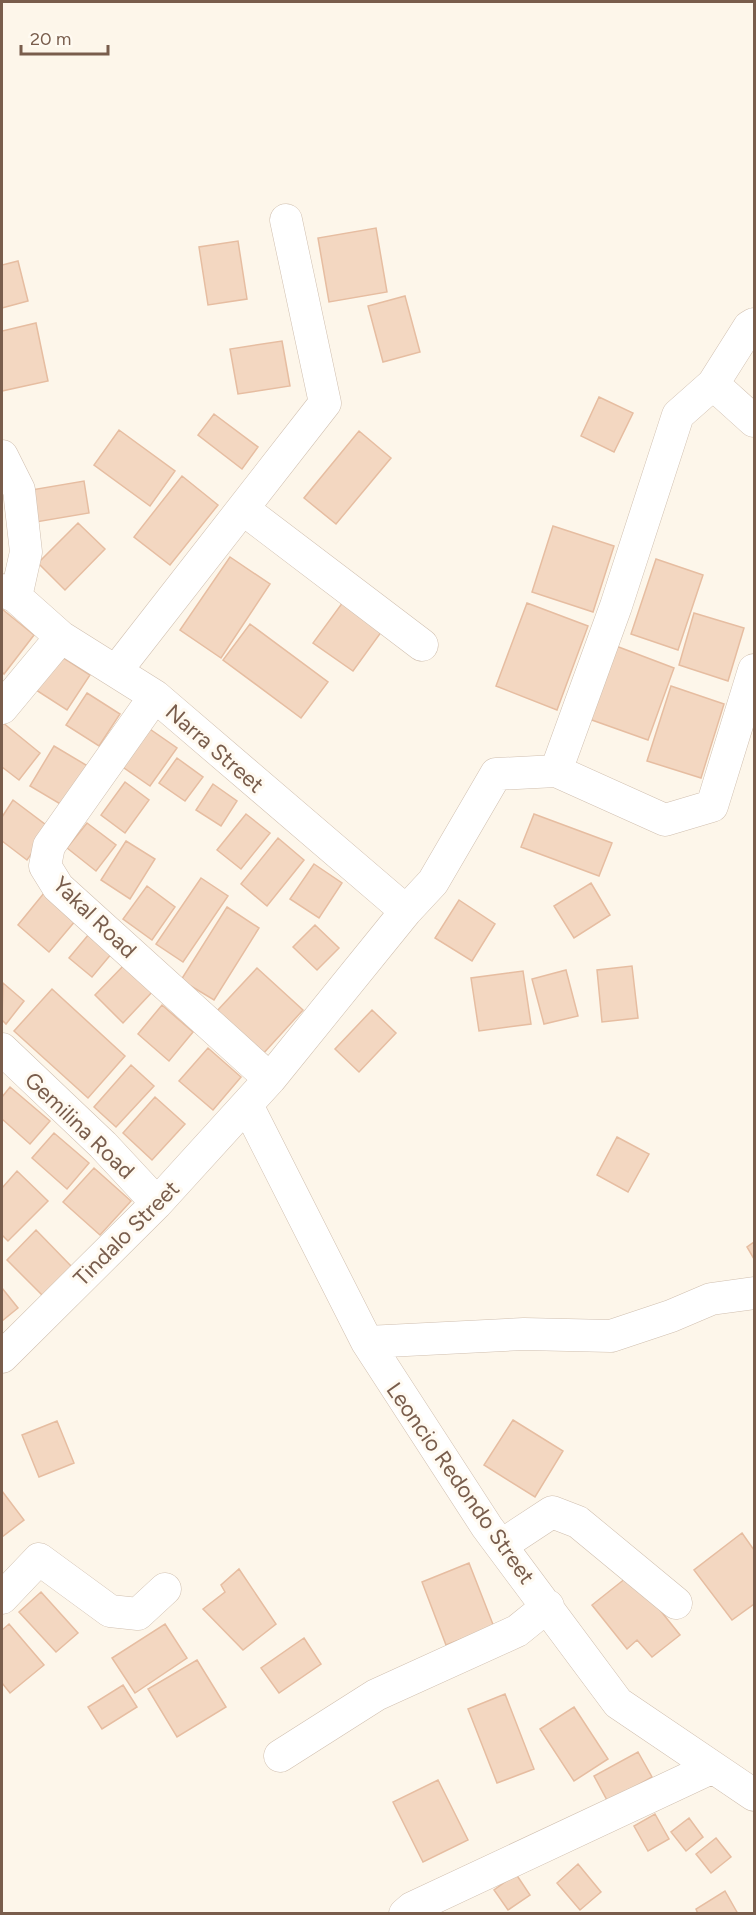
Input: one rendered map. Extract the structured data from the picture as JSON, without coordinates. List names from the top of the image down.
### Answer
{
  "streets": {
    "street": [
      "Narra Street",
      "Yakal Road",
      "Gemilina Road",
      "Tindalo Street",
      "Leoncio Redondo Street"
    ]
  },
  "crossings": [
    ["Narra Street", "Yakal Road"],
    ["Narra Street", "Tindalo Street"],
    ["Yakal Road", "Tindalo Street"],
    ["Gemilina Road", "Tindalo Street"],
    ["Tindalo Street", "Leoncio Redondo Street"]
  ],
  "scale_bar": "20 m"
}
